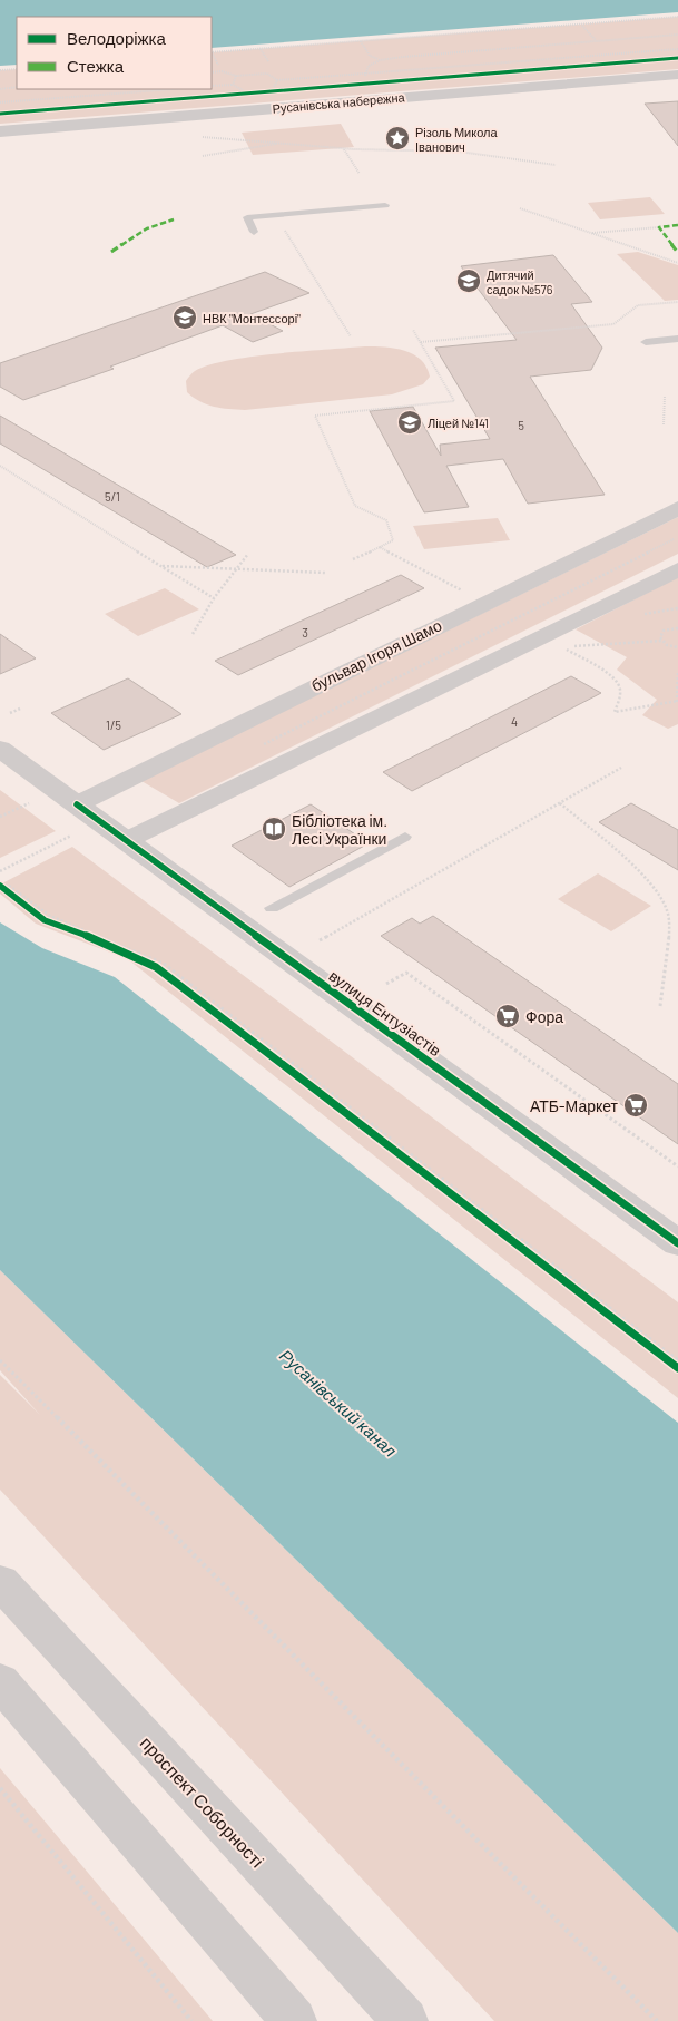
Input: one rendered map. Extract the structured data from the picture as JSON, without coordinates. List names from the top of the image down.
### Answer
{
  "streets": {
    "main road": ["Русанівська набережна", "вулиця Ентузіастів", "проспект Соборності"],
    "street": ["бульвар Ігоря Шамо"]
  },
  "crossings": [
    ["бульвар Ігоря Шамо", "вулиця Ентузіастів"]
  ],
  "water": ["Русанівський канал"],
  "places": {
    "place": ["Різоль Микола Іванович"],
    "school or university": ["Дитячий садок №576", "НВК \"Монтессорі\"", "Ліцей №141"],
    "library": ["Бібліотека ім. Лесі Українки"],
    "supermarket": ["Фора", "АТБ-Маркет"]
  },
  "house_numbers": [
    "5",
    "5/1",
    "3",
    "4",
    "1/5"
  ],
  "legend": ["Велодоріжка", "Стежка"]
}
